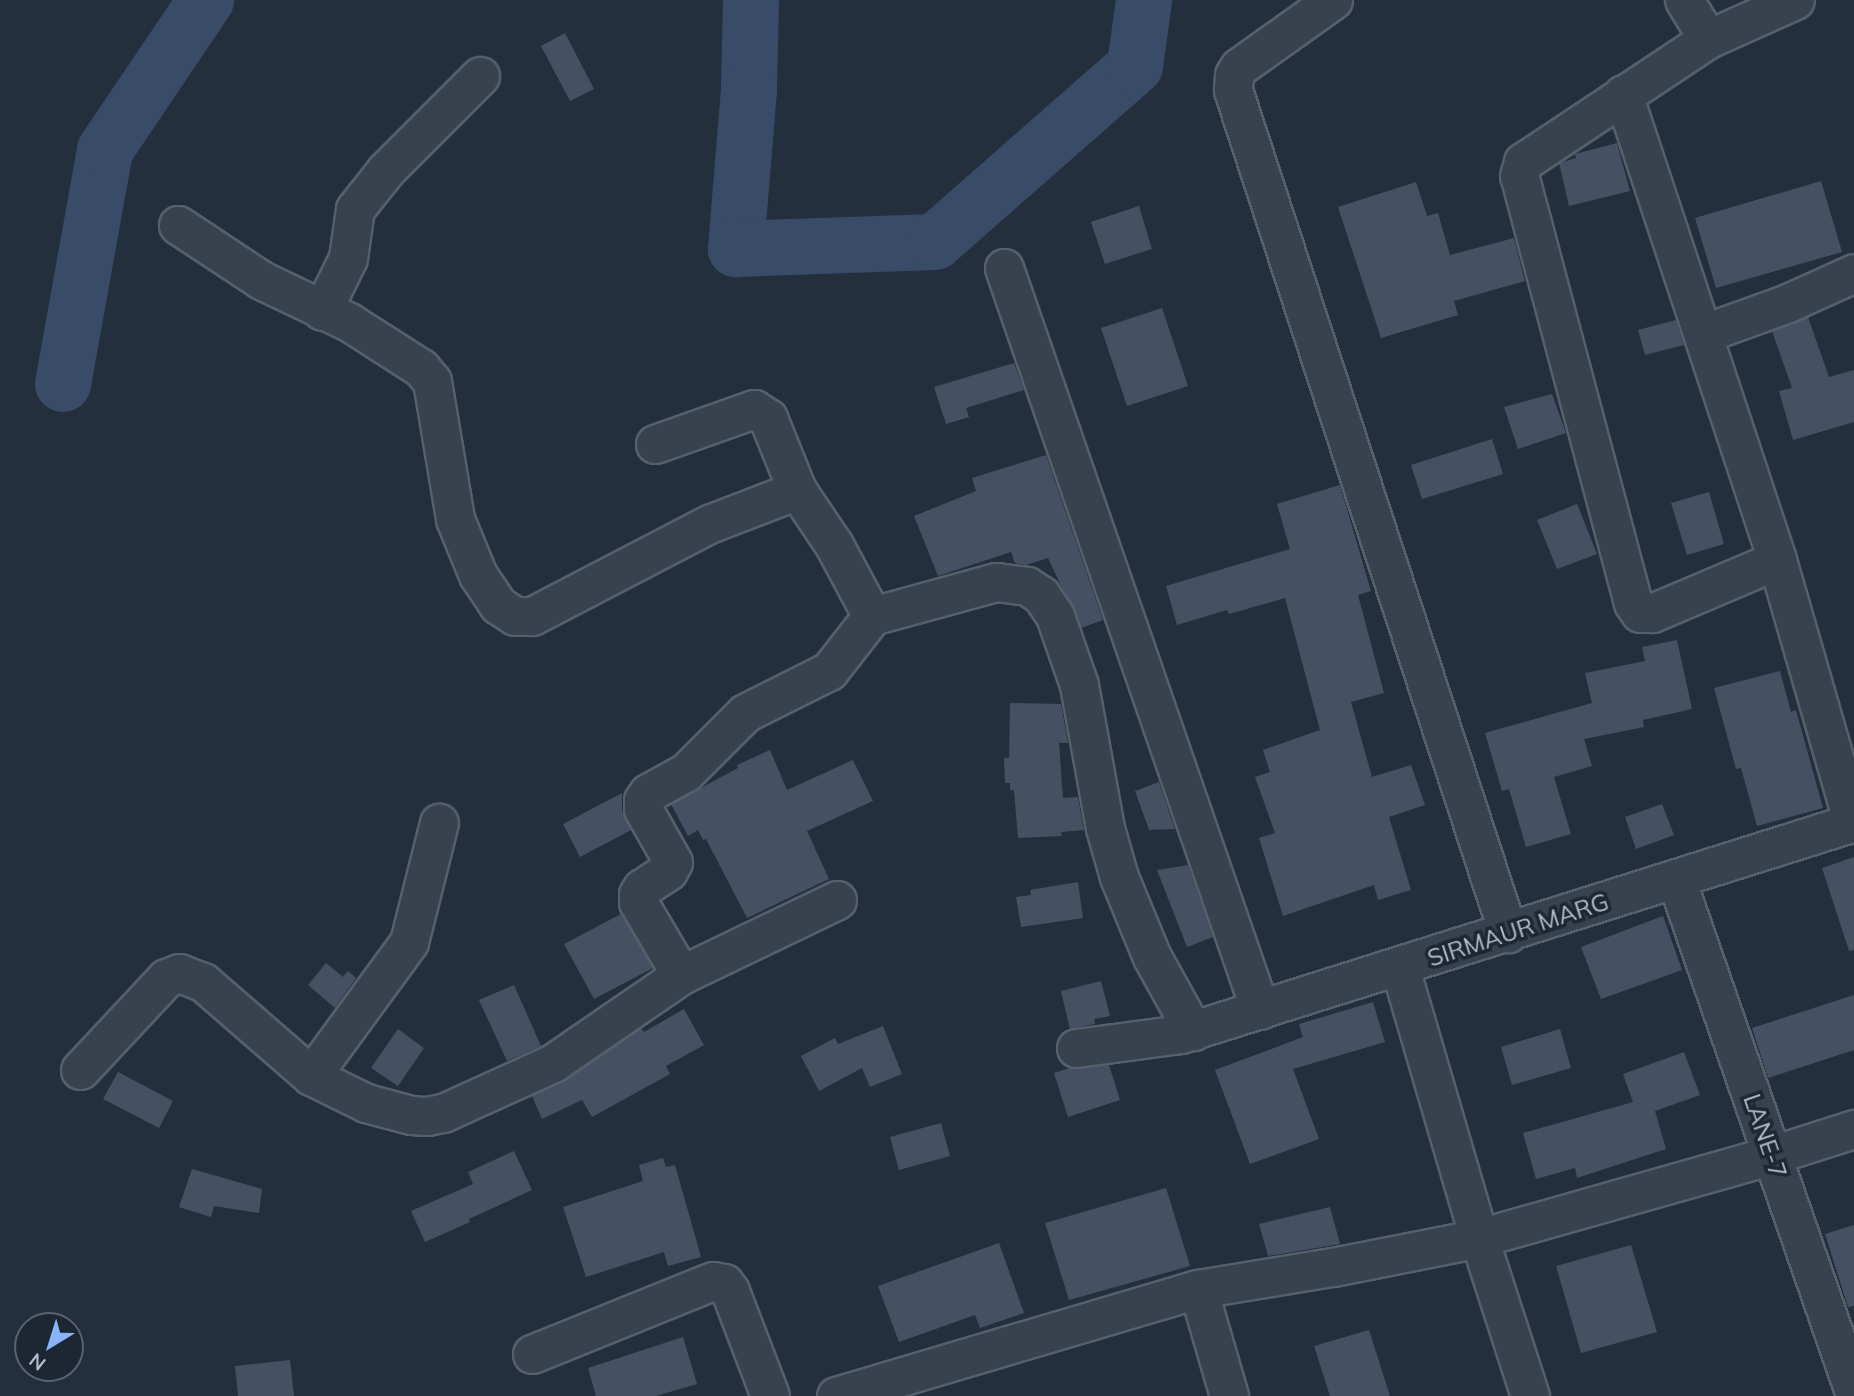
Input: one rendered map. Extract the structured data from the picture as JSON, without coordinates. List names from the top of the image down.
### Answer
{
  "streets": {
    "street": ["SIRMAUR MARG", "LANE-7"]
  },
  "crossings": [
    ["SIRMAUR MARG", "LANE-7"]
  ],
  "north": "bottom left"
}
